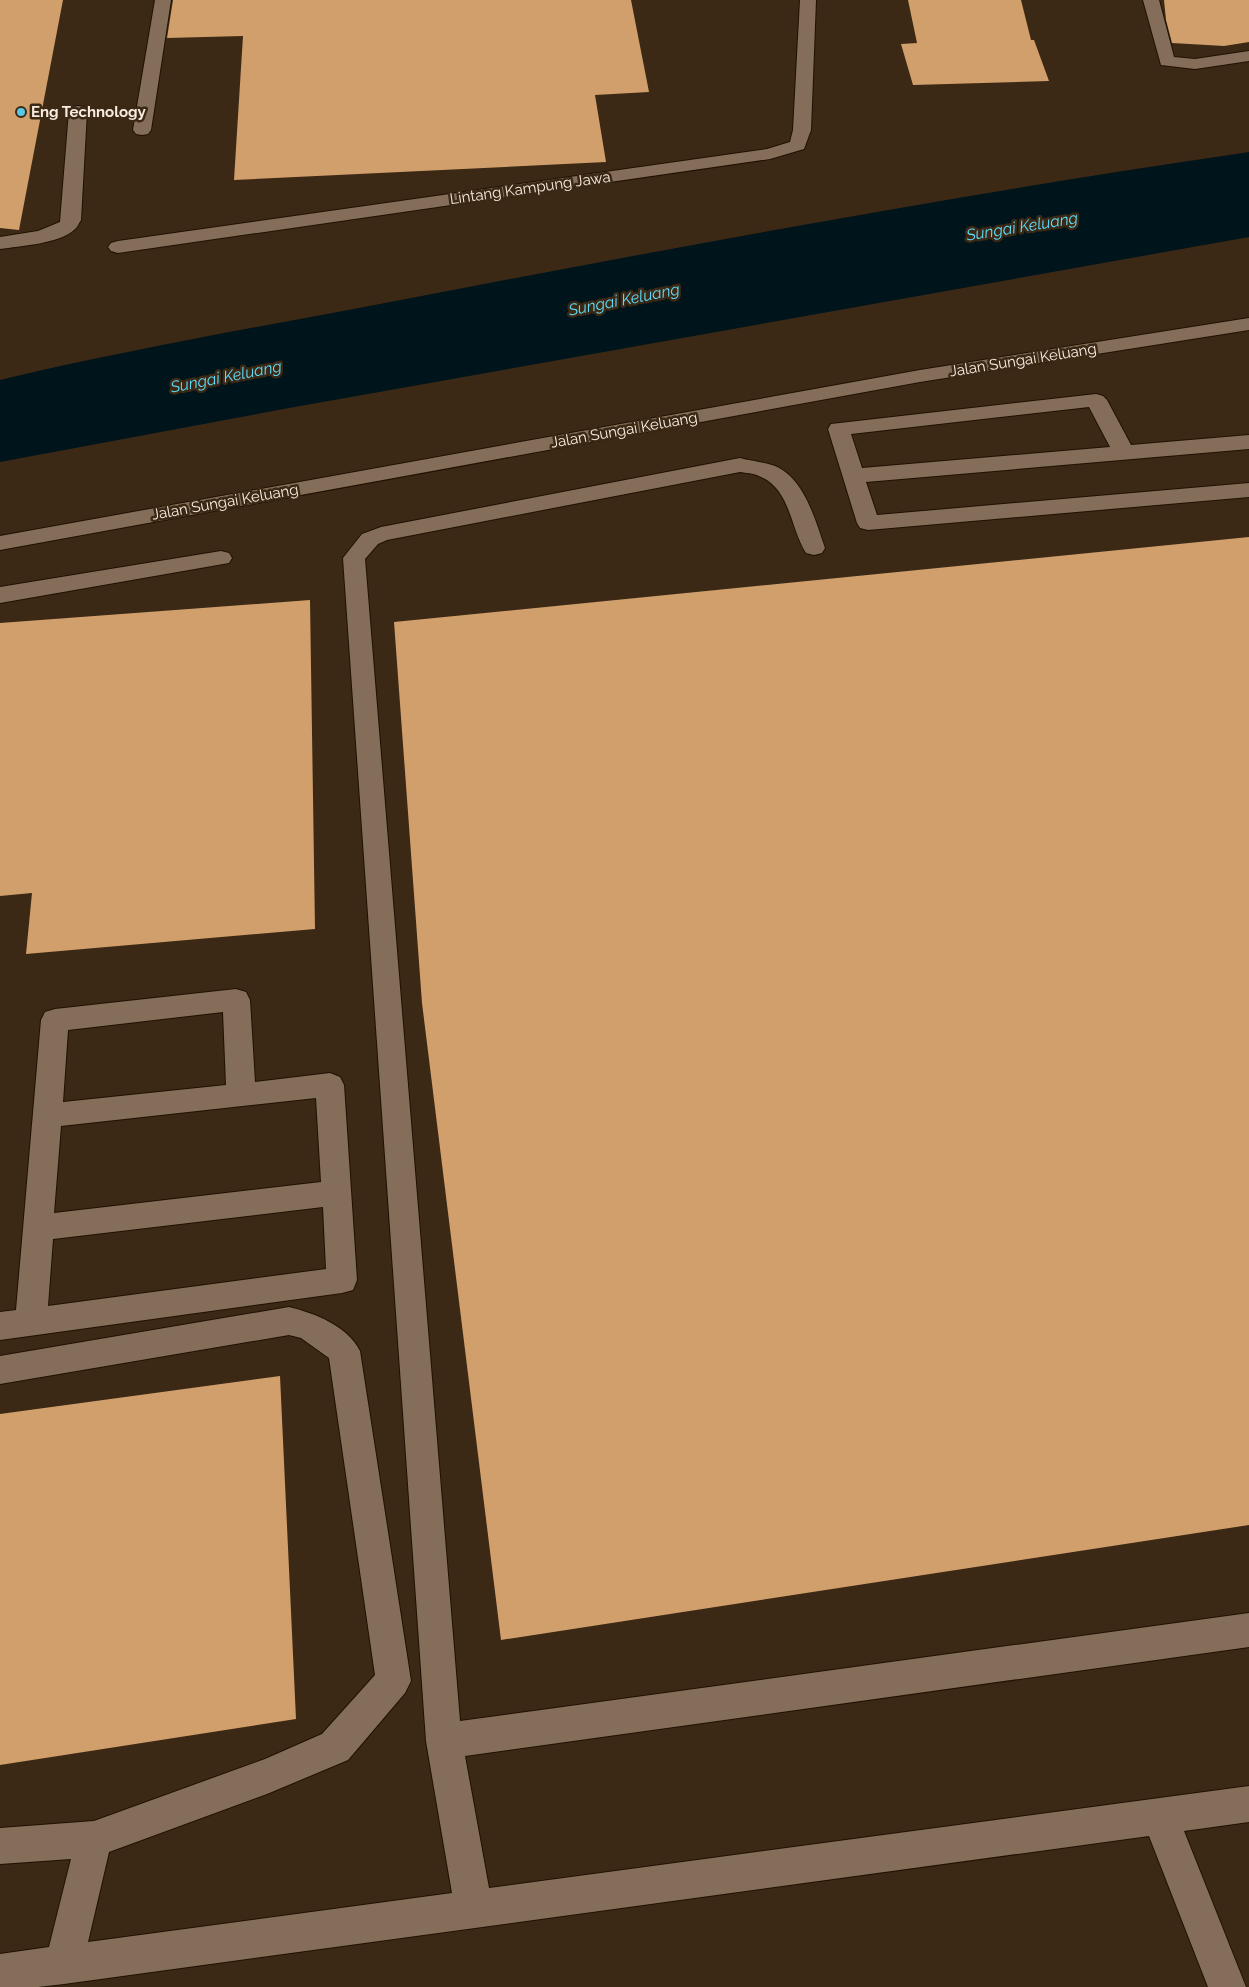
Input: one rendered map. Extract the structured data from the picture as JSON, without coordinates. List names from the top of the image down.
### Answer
{
  "streets": {
    "street": ["Lintang Kampung Jawa", "Jalan Sungai Keluang"]
  },
  "water": ["Sungai Keluang"],
  "places": ["Eng Technology"]
}
